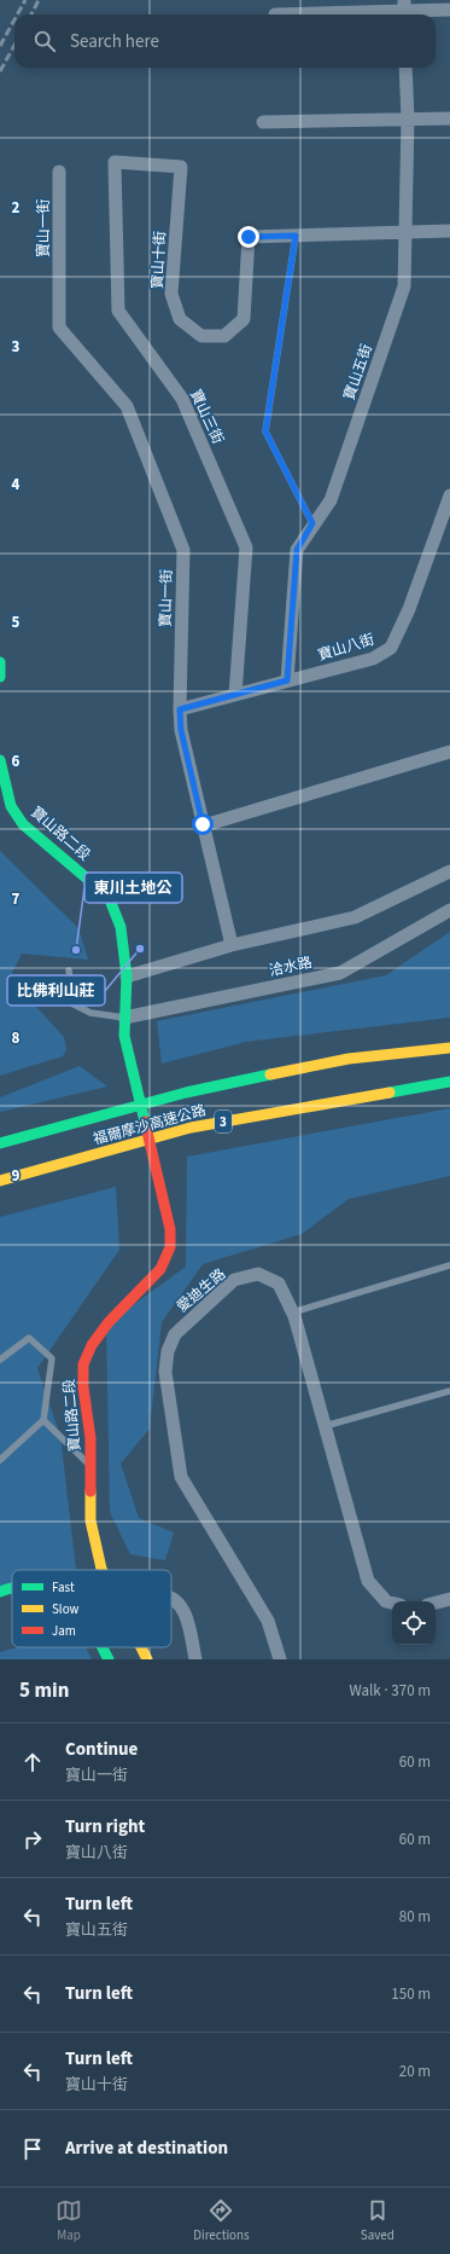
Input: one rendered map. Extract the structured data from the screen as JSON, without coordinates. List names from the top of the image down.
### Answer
{
  "streets": {
    "main road": ["寶山路二段", "3", "福爾摩沙高速公路"],
    "street": [
      "寶山一街",
      "寶山十街",
      "寶山五街",
      "寶山三街",
      "寶山八街",
      "洽水路",
      "愛迪生路"
    ]
  },
  "crossings": [
    ["寶山一街", "寶山八街"],
    ["寶山十街", "寶山五街"],
    ["寶山十街", "寶山三街"],
    ["寶山五街", "寶山八街"],
    ["寶山三街", "寶山八街"],
    ["寶山路二段", "洽水路"]
  ],
  "places": ["比佛利山莊", "東川土地公"],
  "legend": ["Fast", "Slow", "Jam"],
  "page": {
    "search": "Search here",
    "heading": ["5 min", "Walk · 370 m"],
    "list": [
      ["Continue", "寶山一街", "60 m"],
      ["Turn right", "寶山八街", "60 m"],
      ["Turn left", "寶山五街", "80 m"],
      ["Turn left", "150 m"],
      ["Turn left", "寶山十街", "20 m"],
      "Arrive at destination"
    ],
    "nav": ["Map", "Directions", "Saved"]
  },
  "grid": {
    "rows": [
      "2",
      "3",
      "4",
      "5",
      "6",
      "7",
      "8",
      "9"
    ]
  }
}
